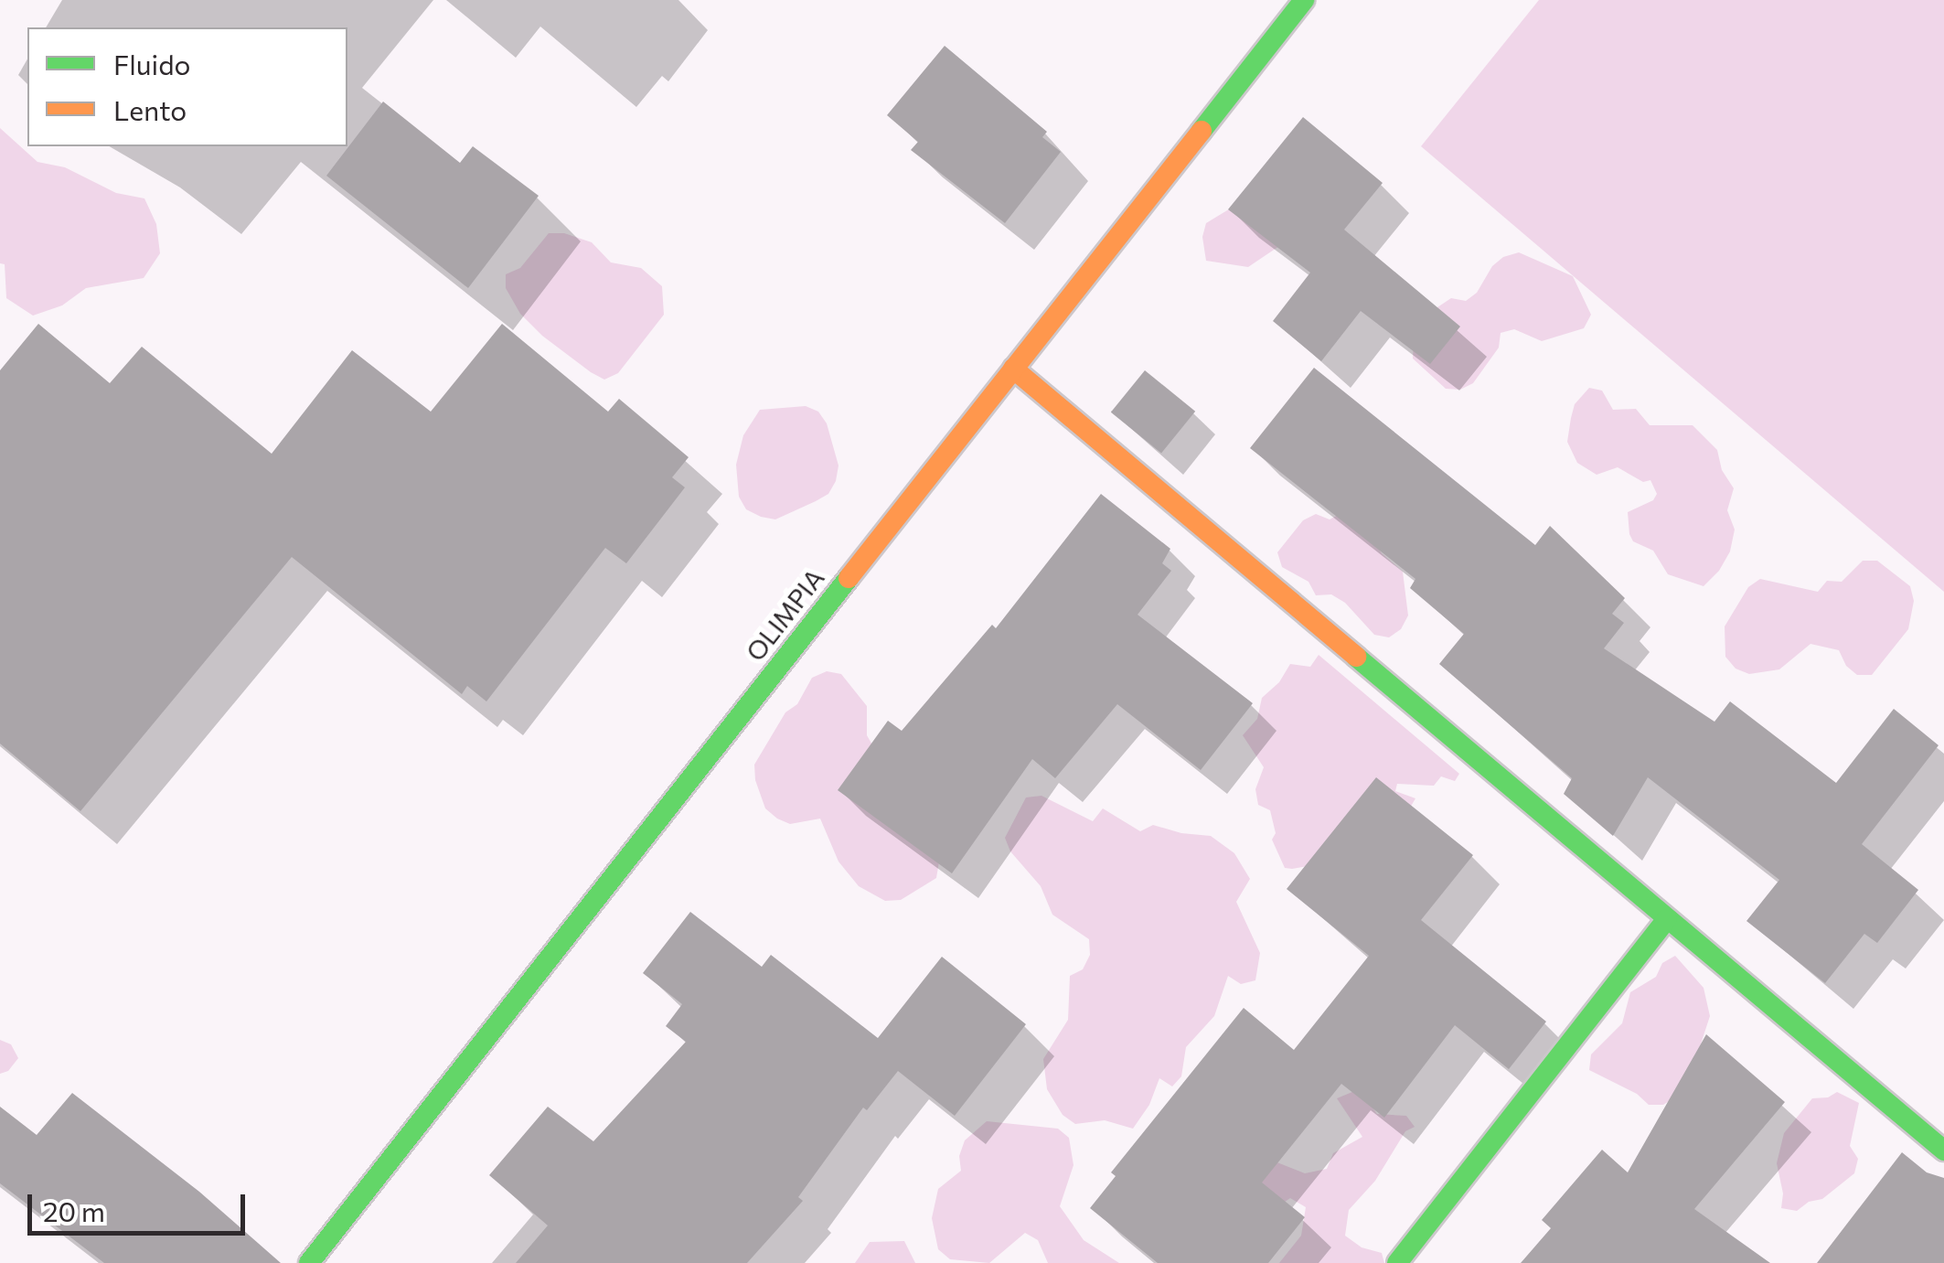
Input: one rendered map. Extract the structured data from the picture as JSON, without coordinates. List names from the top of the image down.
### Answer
{
  "streets": {
    "street": ["OLIMPIA"]
  },
  "legend": ["Fluido", "Lento"],
  "scale_bar": "20 m"
}
